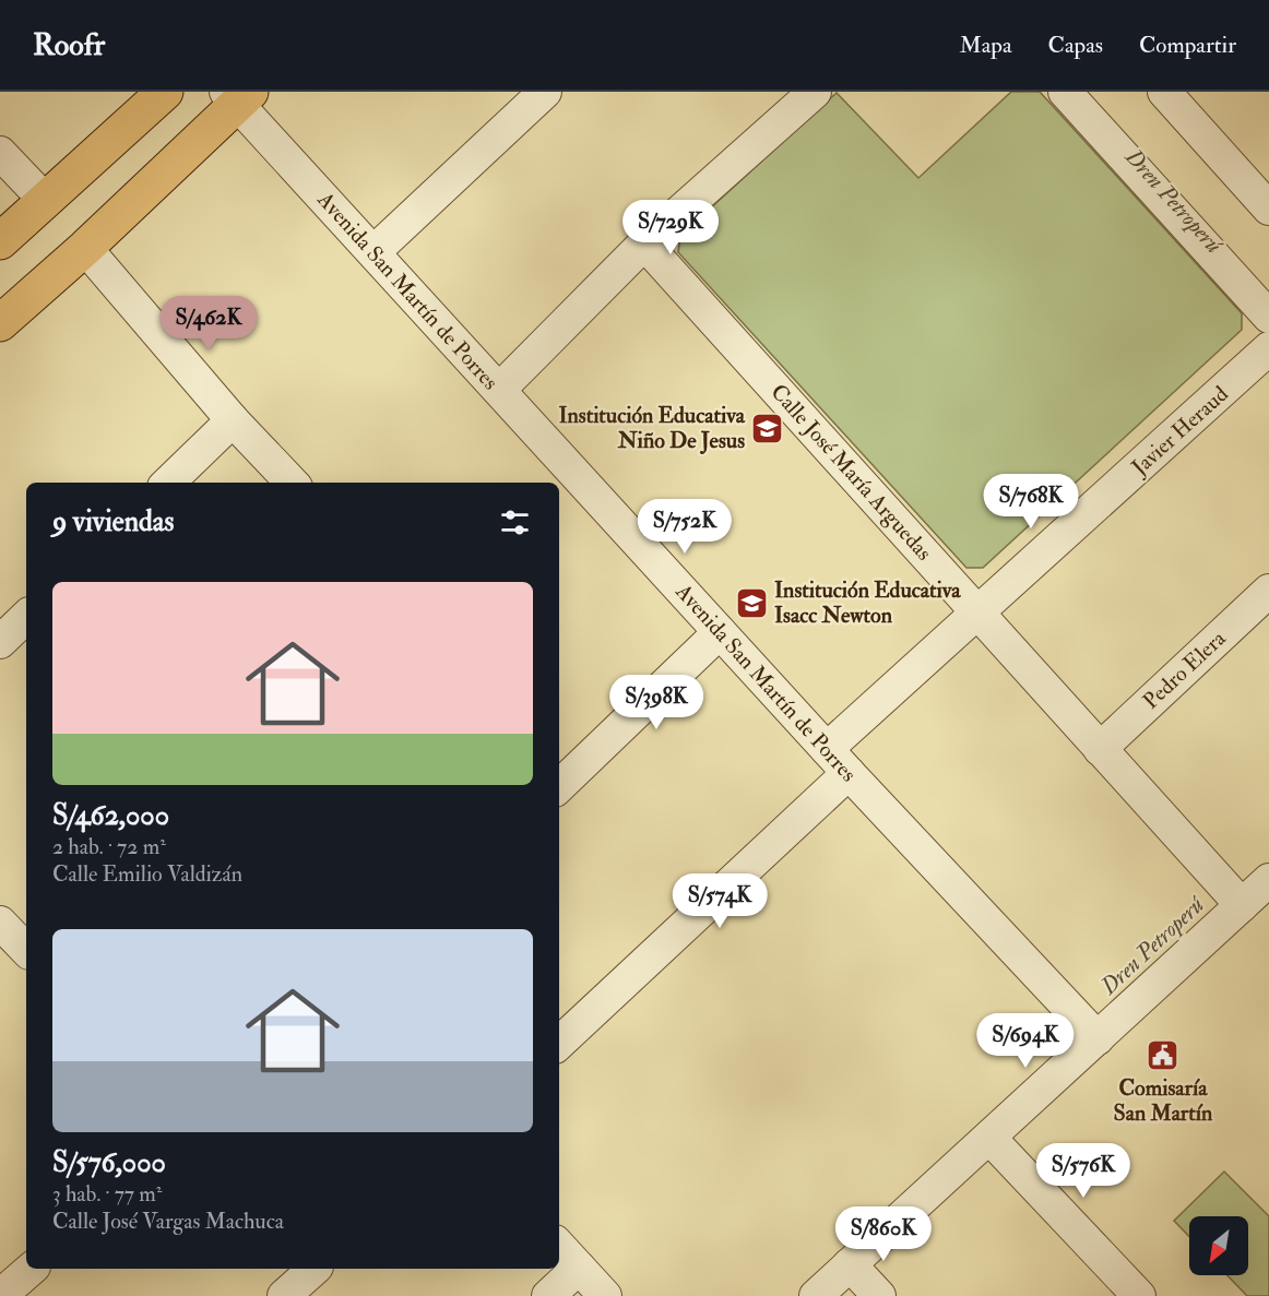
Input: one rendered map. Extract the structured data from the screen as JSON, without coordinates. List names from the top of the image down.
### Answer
{
  "streets": {
    "street": [
      "Avenida San Martín de Porres",
      "Javier Heraud",
      "Calle José María Arguedas",
      "Pedro Elera"
    ]
  },
  "crossings": [
    ["Avenida San Martín de Porres", "Javier Heraud"],
    ["Javier Heraud", "Calle José María Arguedas"],
    ["Calle José María Arguedas", "Pedro Elera"]
  ],
  "water": ["Dren Petroperú"],
  "places": {
    "school or university": ["Institución Educativa Niño De Jesus", "Institución Educativa Isacc Newton"],
    "public building": ["Comisaría San Martín"]
  },
  "north": "bottom left",
  "page": {
    "header": "Roofr",
    "nav": ["Mapa", "Capas", "Compartir"],
    "price": [
      "S/729K",
      "S/462K",
      "S/768K",
      "S/752K",
      "S/398K",
      "S/574K",
      "S/694K",
      "S/576K",
      "S/860K"
    ],
    "heading": "9 viviendas",
    "list": [
      {
        "name": "S/462,000",
        "note": "2 hab. · 72 m² · Calle Emilio Valdizán"
      },
      {
        "name": "S/576,000",
        "note": "3 hab. · 77 m² · Calle José Vargas Machuca"
      }
    ]
  }
}
